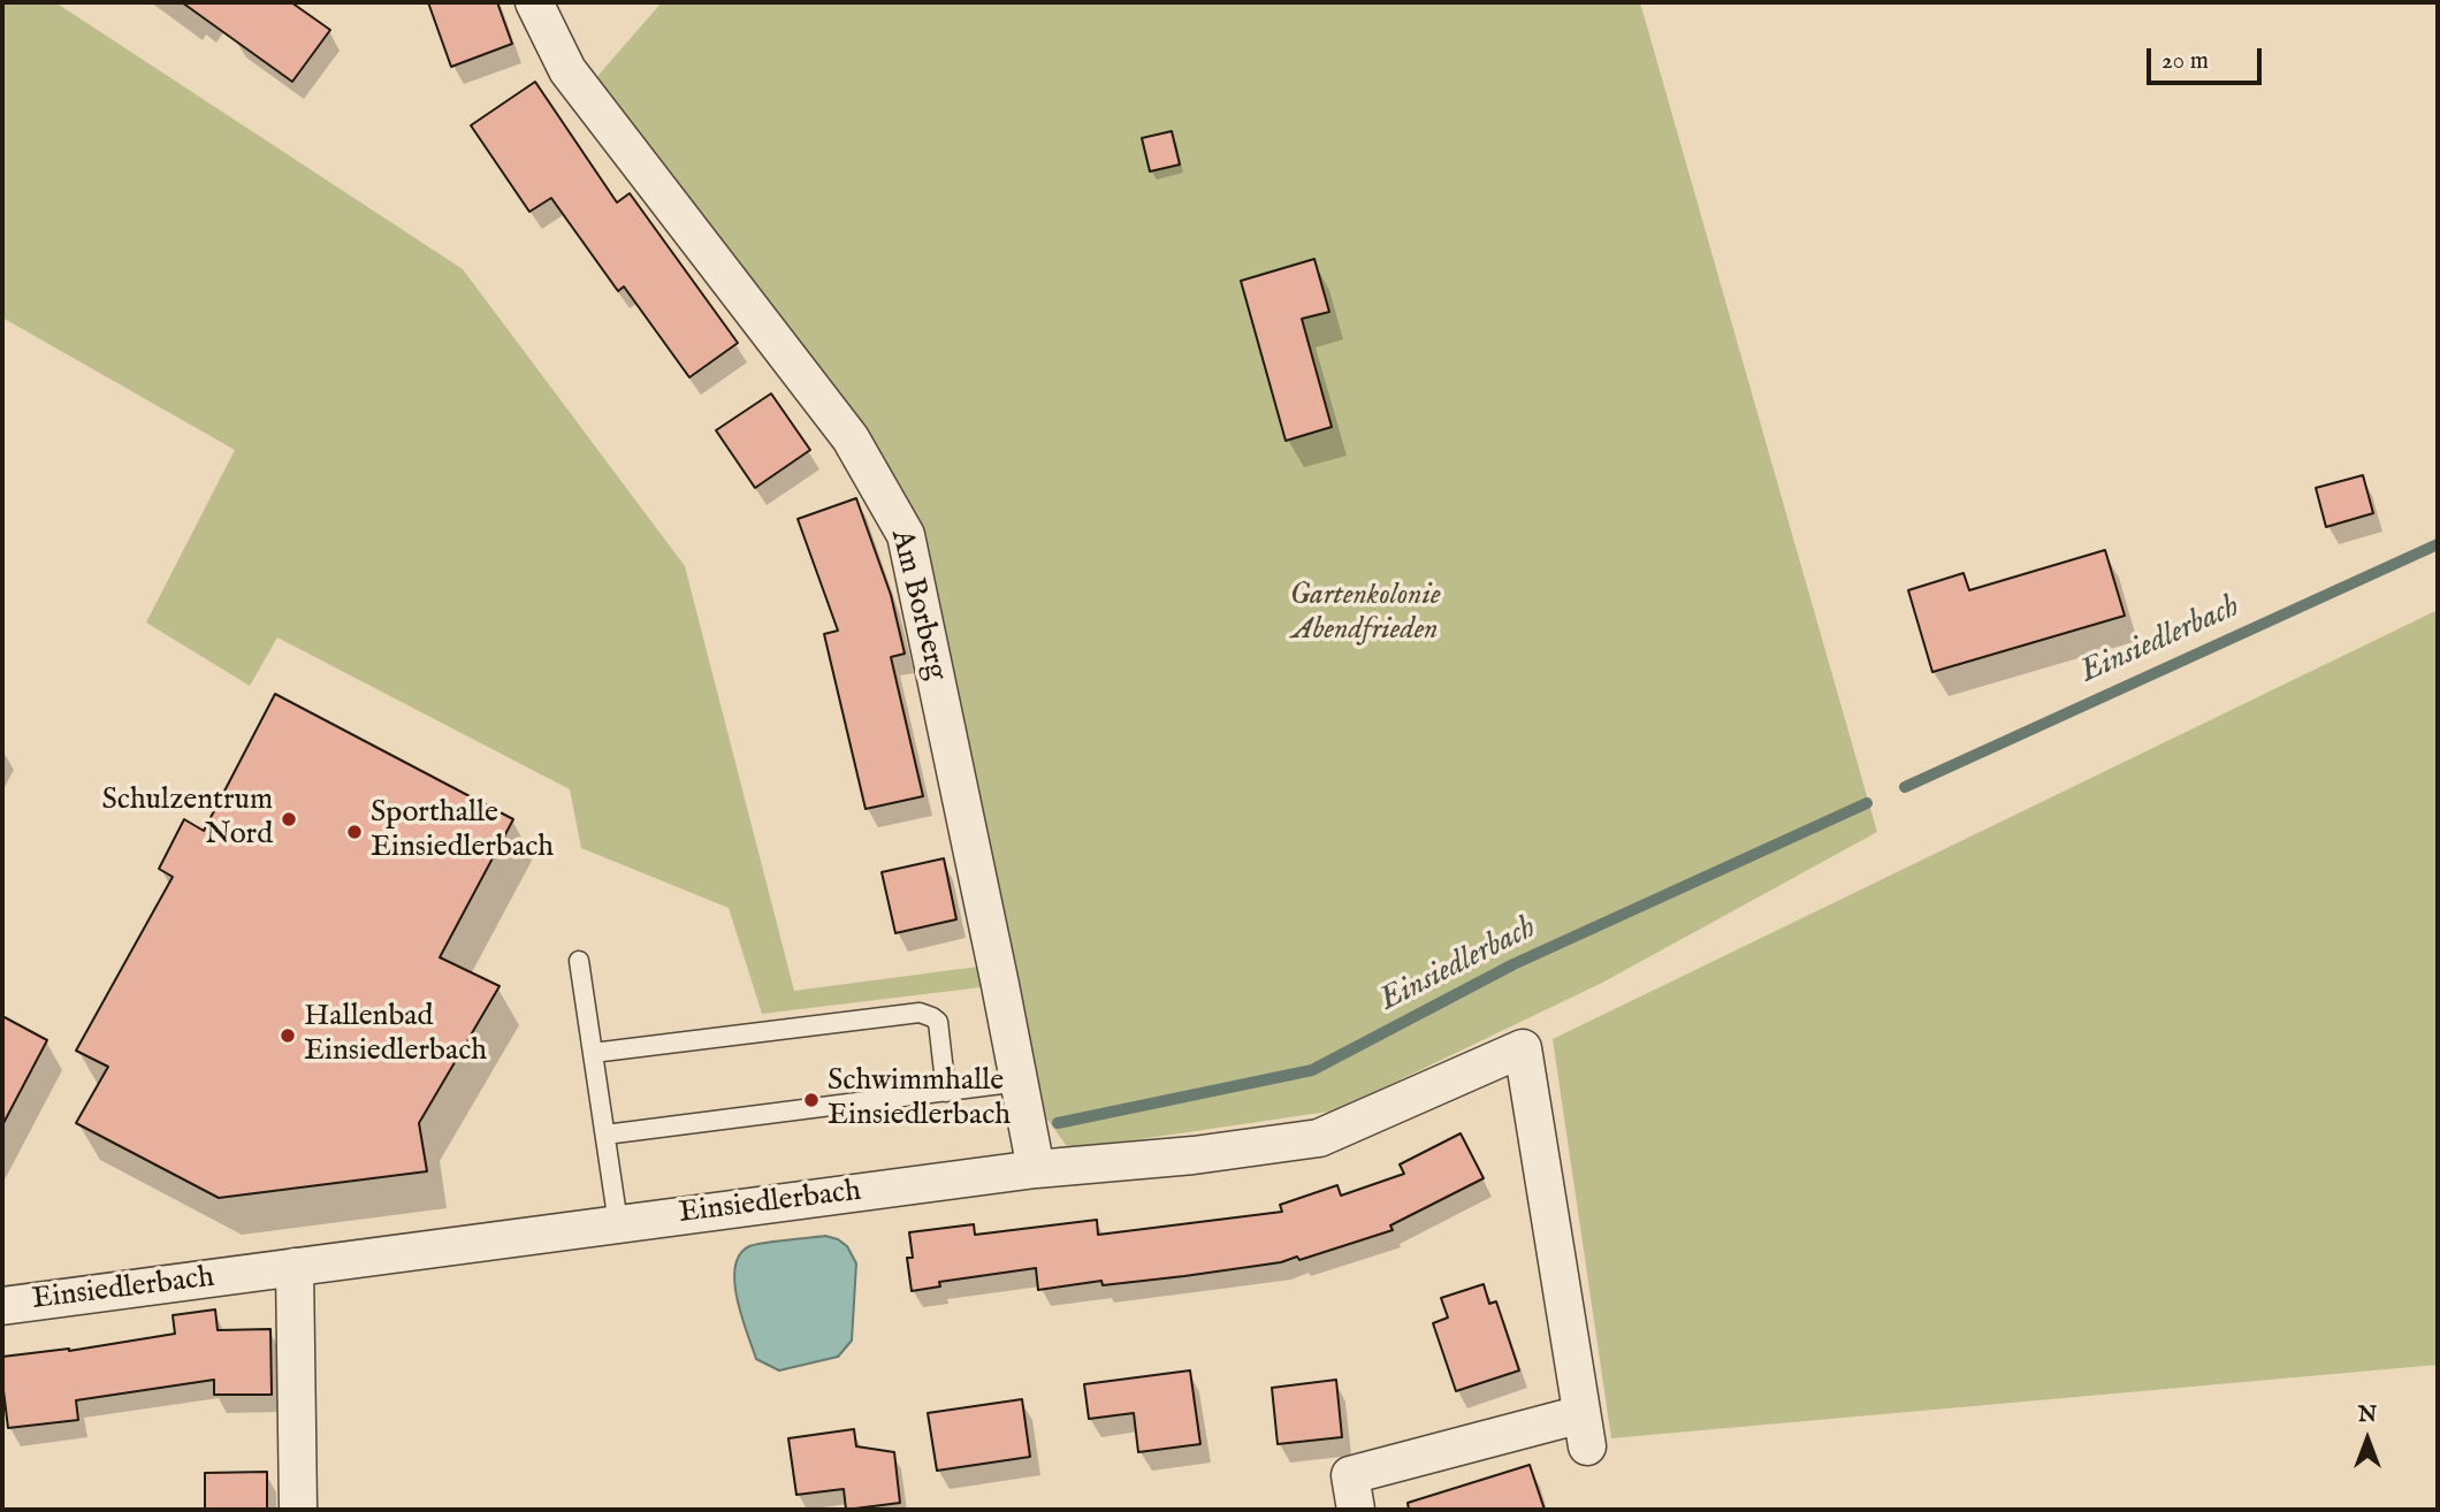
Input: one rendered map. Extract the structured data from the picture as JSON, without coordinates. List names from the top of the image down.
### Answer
{
  "streets": {
    "street": ["Am Borberg", "Einsiedlerbach"]
  },
  "crossings": [
    ["Am Borberg", "Einsiedlerbach"]
  ],
  "water": ["Einsiedlerbach"],
  "parks": ["Gartenkolonie Abendfrieden"],
  "places": [
    "Schulzentrum Nord",
    "Sporthalle Einsiedlerbach",
    "Hallenbad Einsiedlerbach",
    "Schwimmhalle Einsiedlerbach"
  ],
  "scale_bar": "20 m",
  "north": "top"
}
